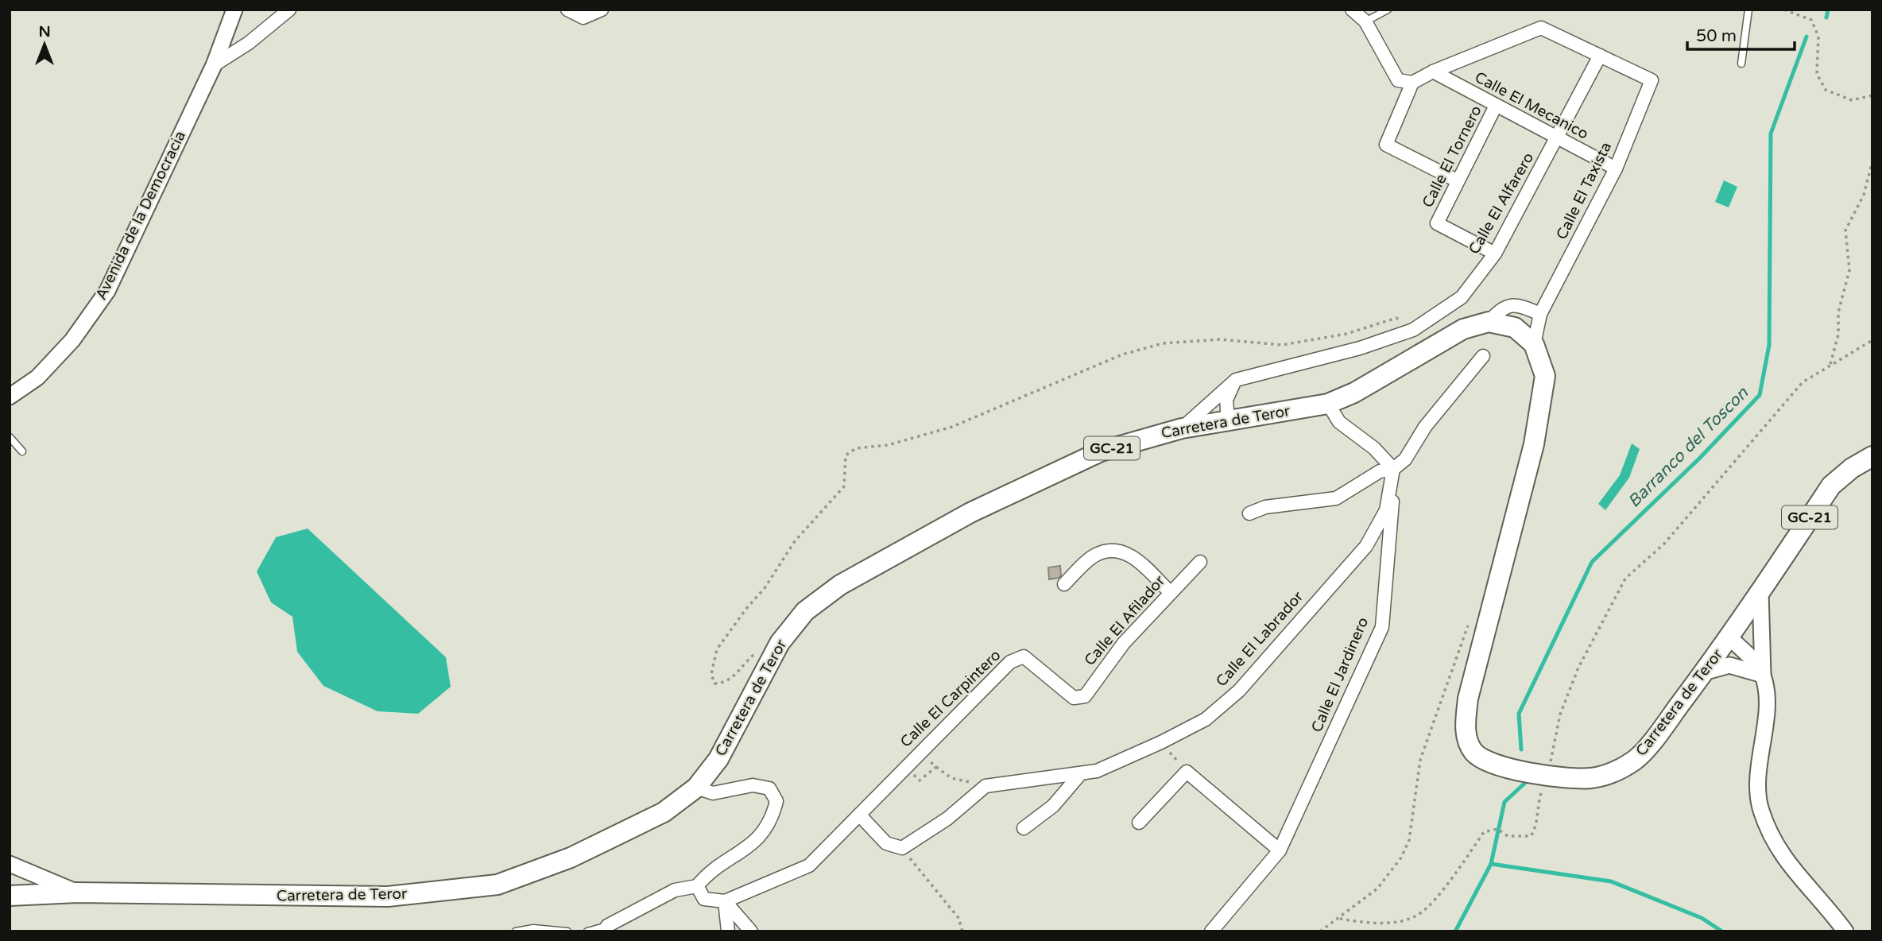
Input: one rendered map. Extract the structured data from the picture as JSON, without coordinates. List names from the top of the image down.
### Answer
{
  "streets": {
    "main road": ["Carretera de Teror", "GC-21"],
    "street": [
      "Calle El Mecanico",
      "Calle El Tornero",
      "Calle El Taxista",
      "Calle El Alfarero",
      "Avenida de la Democracia",
      "Calle El Afilador",
      "Calle El Labrador",
      "Calle El Jardinero",
      "Calle El Carpintero"
    ]
  },
  "crossings": [
    ["Calle El Mecanico", "Calle El Tornero"],
    ["Calle El Mecanico", "Calle El Taxista"],
    ["Calle El Mecanico", "Calle El Alfarero"],
    ["Calle El Tornero", "Calle El Alfarero"],
    ["Calle El Taxista", "Calle El Alfarero"],
    ["Calle El Taxista", "Carretera de Teror"],
    ["Calle El Alfarero", "Carretera de Teror"],
    ["Calle El Afilador", "Calle El Carpintero"],
    ["Calle El Labrador", "Calle El Jardinero"]
  ],
  "water": ["Barranco del Toscon"],
  "scale_bar": "50 m",
  "north": "top"
}
